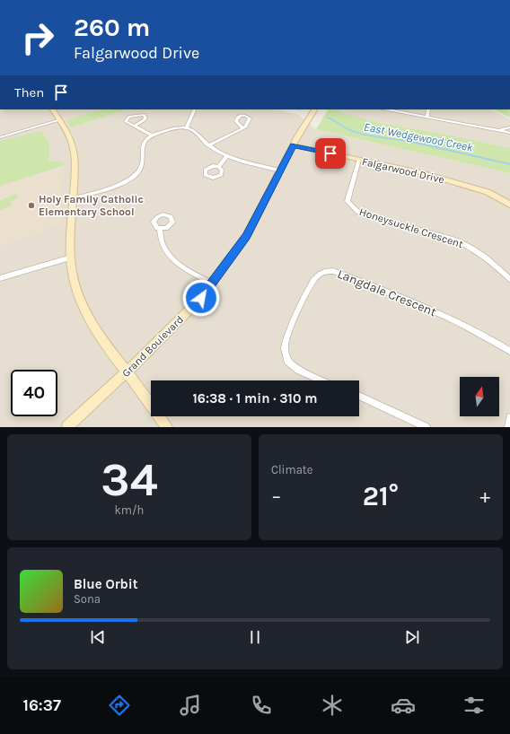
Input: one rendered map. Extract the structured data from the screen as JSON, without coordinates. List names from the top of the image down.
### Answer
{
  "streets": {
    "street": [
      "Falgarwood Drive",
      "Honeysuckle Crescent",
      "Langdale Crescent",
      "Grand Boulevard"
    ]
  },
  "crossings": [
    ["Falgarwood Drive", "Honeysuckle Crescent"],
    ["Falgarwood Drive", "Grand Boulevard"]
  ],
  "water": ["East Wedgewood Creek"],
  "places": ["Holy Family Catholic Elementary School"],
  "north": "top",
  "page": {
    "turn": ["260 m", "Falgarwood Drive"],
    "then": "Then",
    "limit": "40",
    "trip": "16:38 · 1 min · 310 m",
    "tile": [
      ["34", "km/h"],
      "Climate"
    ],
    "heat": ["−", "21°", "+"],
    "song": ["Blue Orbit", "Sona"],
    "tabs": "16:37"
  }
}
